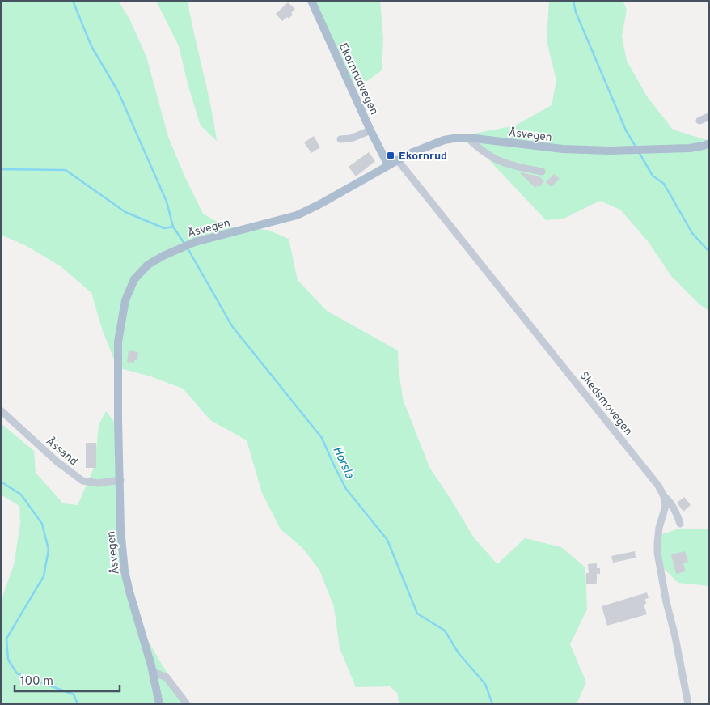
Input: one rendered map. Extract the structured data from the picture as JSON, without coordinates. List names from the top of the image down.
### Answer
{
  "streets": {
    "main road": ["Ekornrudvegen", "Åsvegen"],
    "street": ["Skedsmovegen", "Åssand"]
  },
  "crossings": [
    ["Ekornrudvegen", "Åsvegen"],
    ["Åsvegen", "Skedsmovegen"],
    ["Åsvegen", "Åssand"]
  ],
  "water": ["Horsla"],
  "places": {
    "transit": ["Ekornrud"]
  },
  "scale_bar": "100 m"
}
